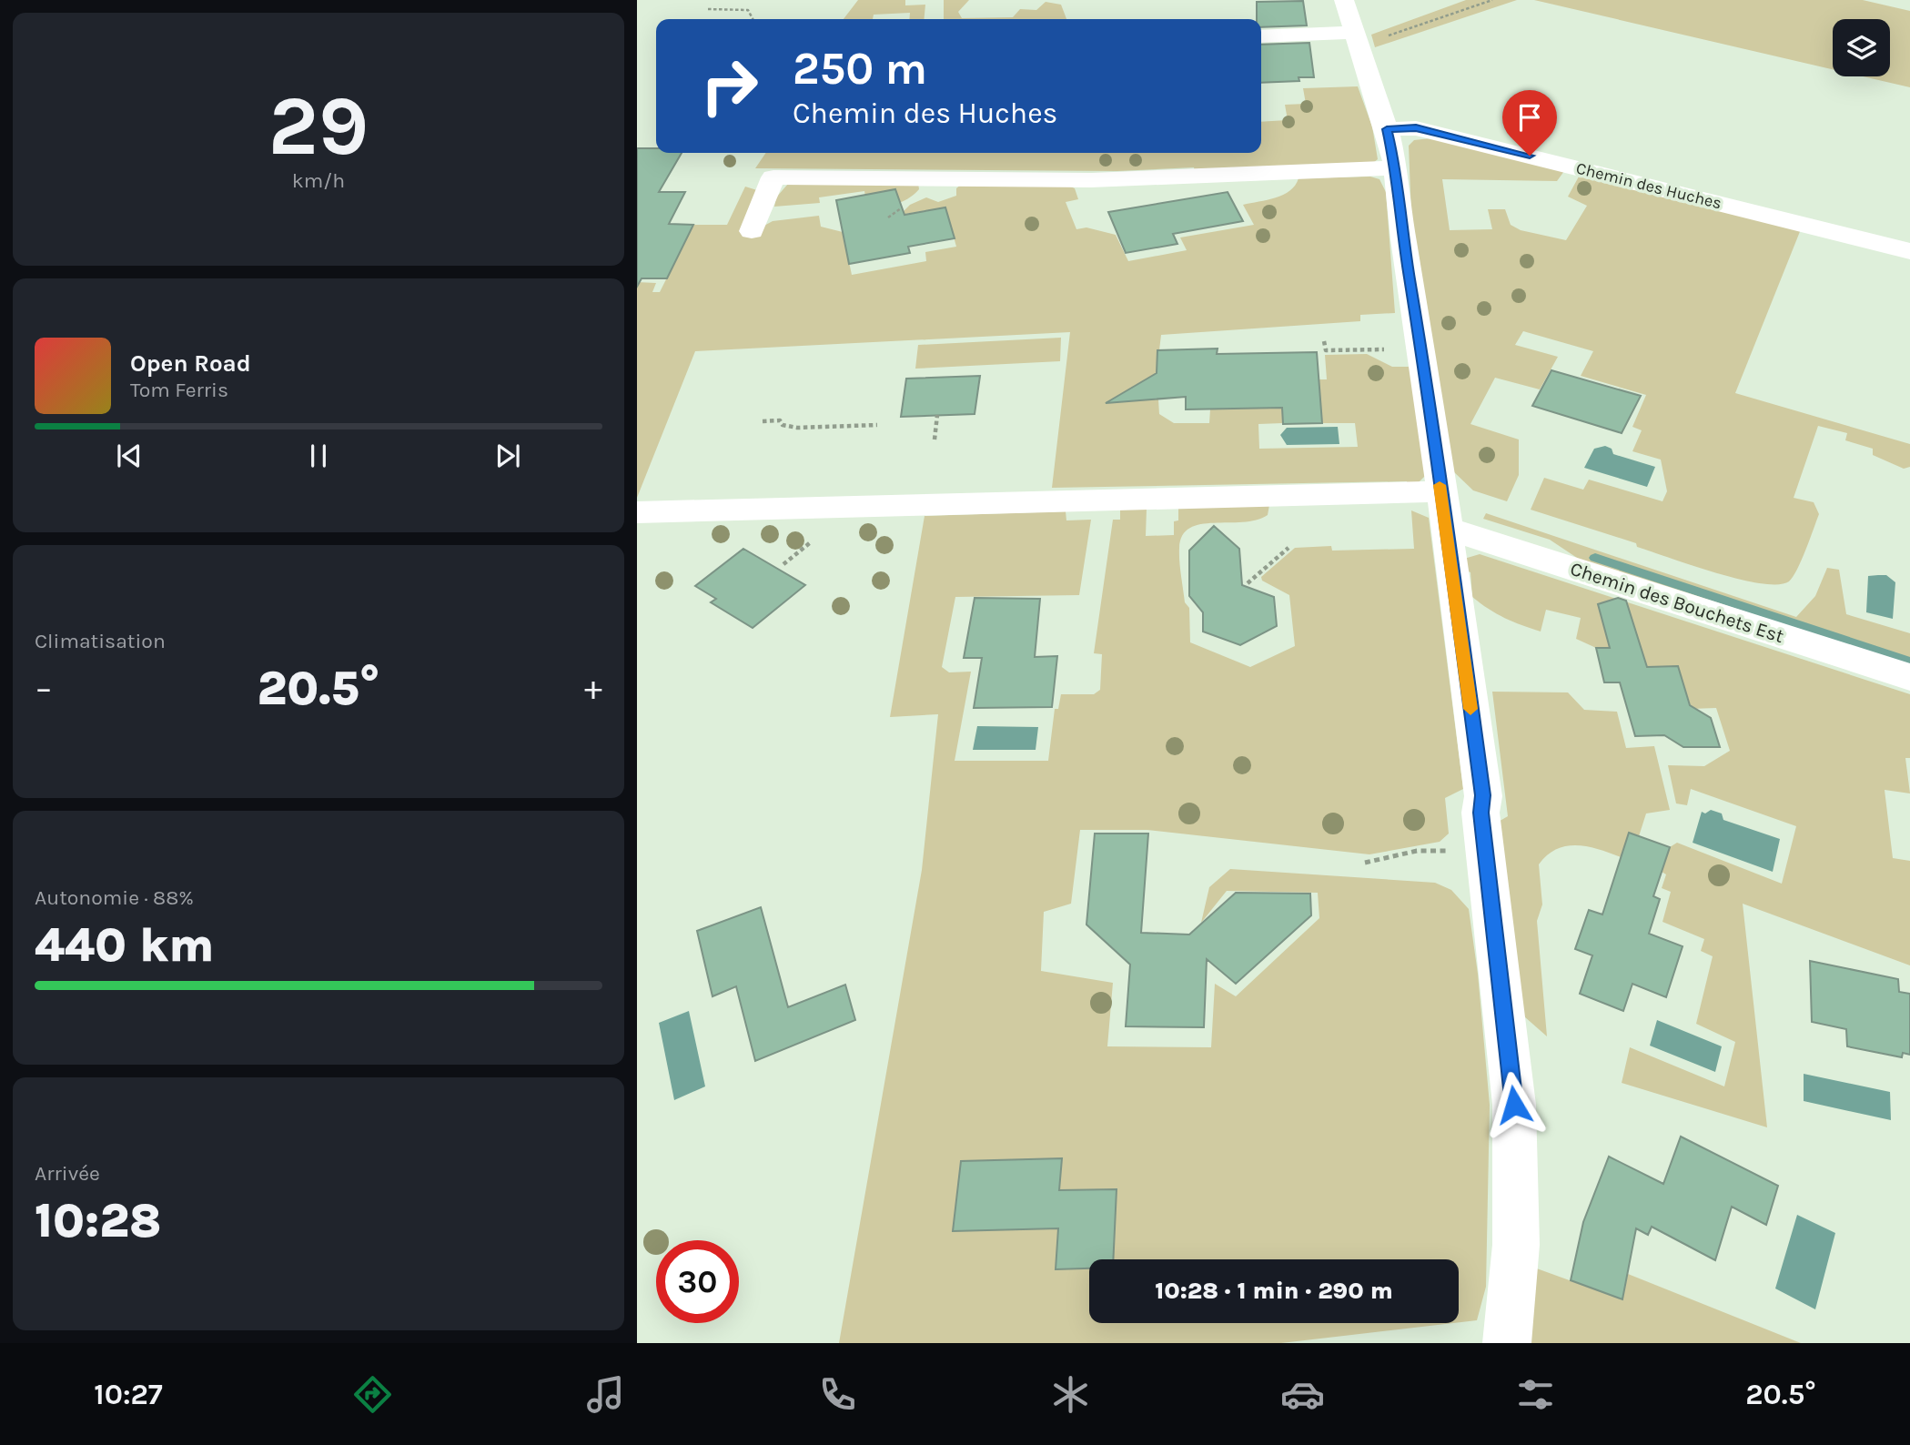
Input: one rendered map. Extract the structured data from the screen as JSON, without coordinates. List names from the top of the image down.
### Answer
{
  "streets": {
    "street": ["Chemin des Huches", "Chemin des Bouchets Est"]
  },
  "page": {
    "tile": [
      ["29", "km/h"],
      "Climatisation",
      ["Autonomie · 88%", "440 km"],
      ["Arrivée", "10:28"]
    ],
    "turn": ["250 m", "Chemin des Huches"],
    "song": ["Open Road", "Tom Ferris"],
    "heat": ["−", "20.5°", "+"],
    "limit": "30",
    "trip": "10:28 · 1 min · 290 m",
    "tabs": ["10:27", "20.5°"]
  }
}
